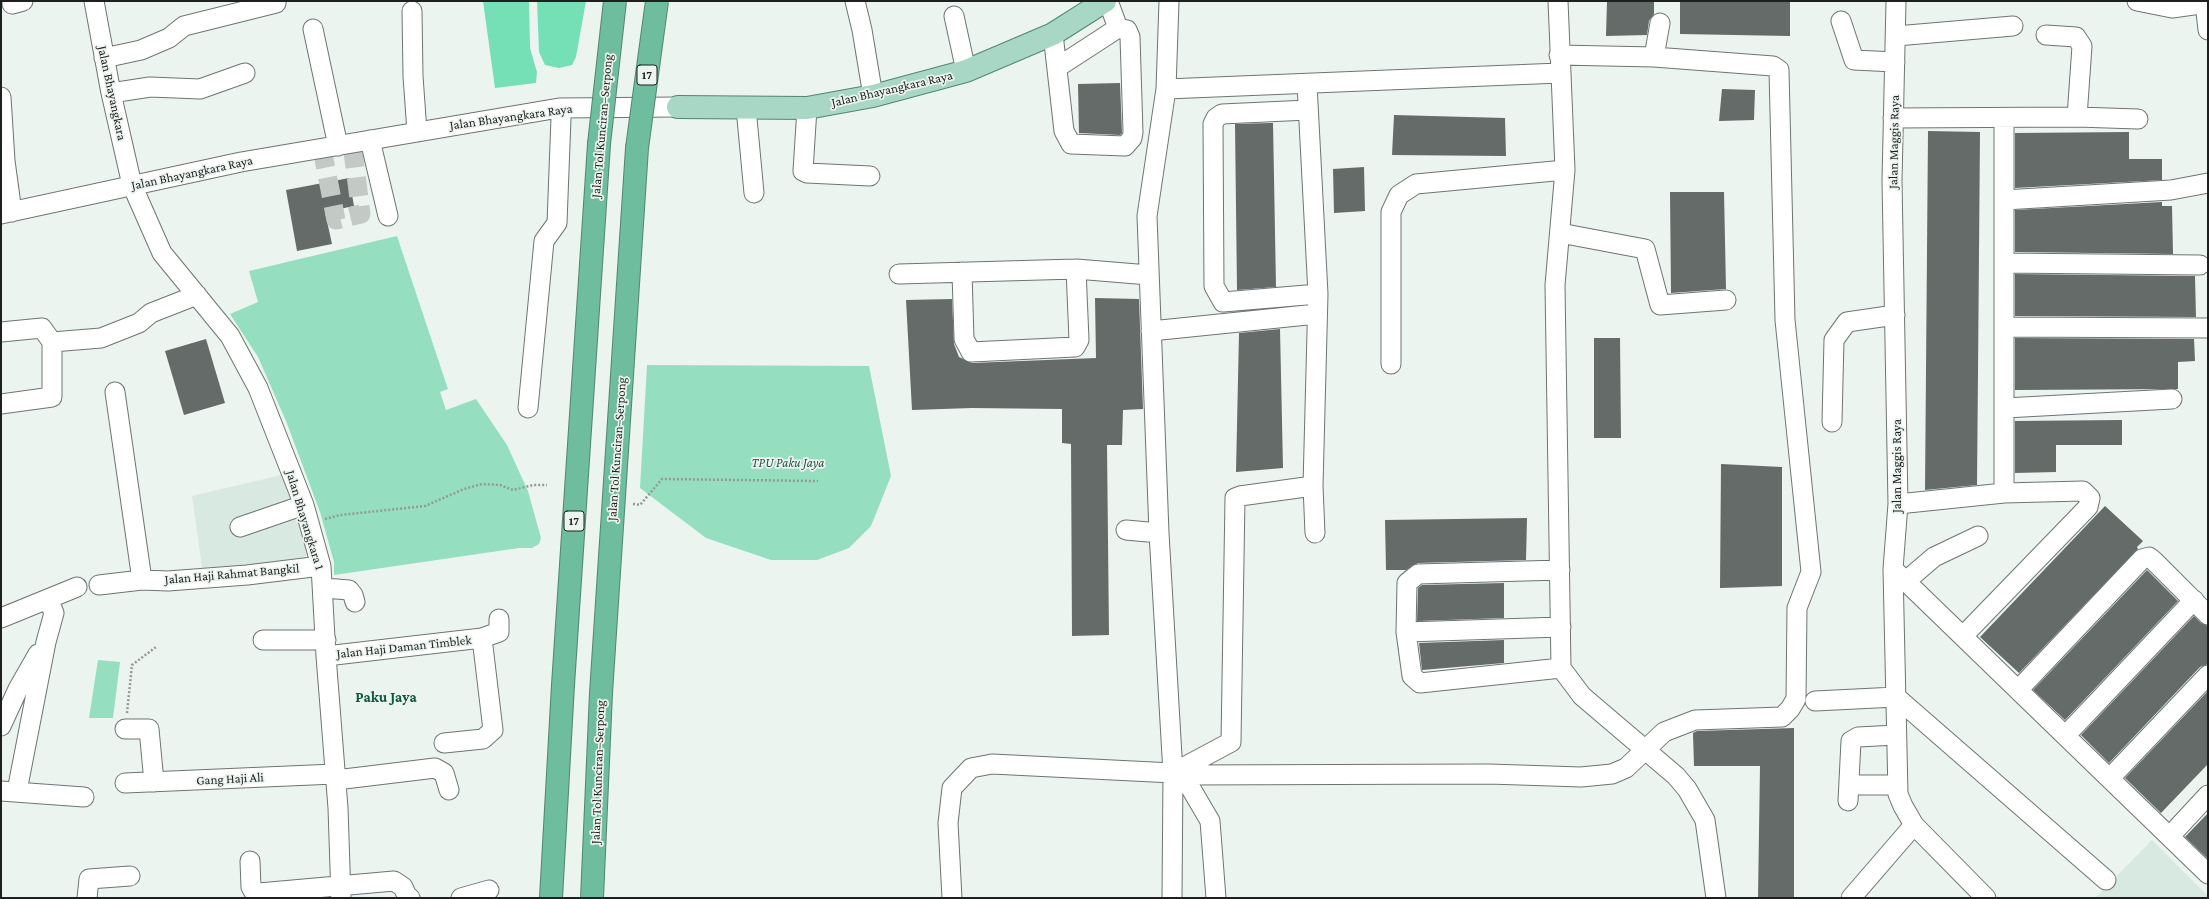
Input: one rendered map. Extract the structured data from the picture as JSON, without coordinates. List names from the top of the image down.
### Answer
{
  "streets": {
    "highway": ["17", "Jalan Tol Kunciran–Serpong"],
    "main road": ["Jalan Bhayangkara Raya"],
    "street": [
      "Jalan Bhayangkara",
      "Jalan Maggis Raya",
      "Jalan Bhayangkara 1",
      "Jalan Haji Rahmat Bangkil",
      "Jalan Haji Daman Timblek",
      "Gang Haji Ali"
    ]
  },
  "crossings": [
    ["Jalan Bhayangkara Raya", "Jalan Bhayangkara"],
    ["Jalan Bhayangkara Raya", "Jalan Bhayangkara 1"],
    ["Jalan Bhayangkara", "Jalan Bhayangkara 1"],
    ["Jalan Bhayangkara 1", "Jalan Haji Rahmat Bangkil"],
    ["Jalan Bhayangkara 1", "Jalan Haji Daman Timblek"],
    ["Jalan Bhayangkara 1", "Gang Haji Ali"]
  ],
  "districts": ["Paku Jaya"],
  "parks": ["TPU Paku Jaya"]
}
